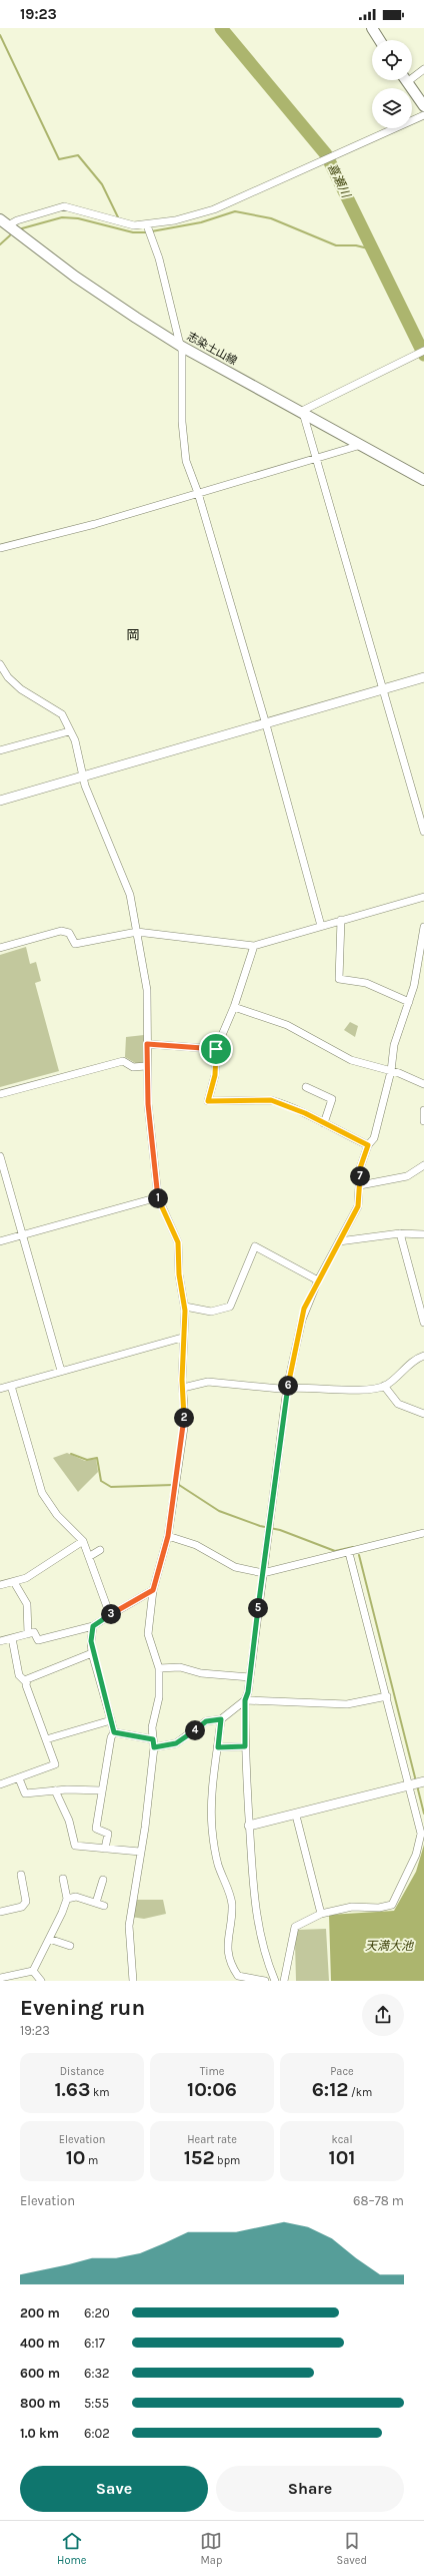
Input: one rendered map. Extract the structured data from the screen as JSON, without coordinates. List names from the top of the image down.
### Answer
{
  "streets": {
    "main road": ["志染土山線"]
  },
  "districts": ["岡"],
  "water": ["喜瀬川", "天満大池"],
  "page": {
    "status": "19:23",
    "pins": [
      "7",
      "1",
      "6",
      "2",
      "5",
      "3",
      "4"
    ],
    "heading": ["Evening run", "19:23"],
    "stats": [
      ["Distance", "1.63 km"],
      ["Time", "10:06"],
      ["Pace", "6:12 /km"],
      ["Elevation", "10 m"],
      ["Heart rate", "152 bpm"],
      ["kcal", "101"]
    ],
    "chart": ["Elevation", "68–78 m"],
    "list": [
      {
        "name": "200 m",
        "note": "6:20"
      },
      {
        "name": "400 m",
        "note": "6:17"
      },
      {
        "name": "600 m",
        "note": "6:32"
      },
      {
        "name": "800 m",
        "note": "5:55"
      },
      {
        "name": "1.0 km",
        "note": "6:02"
      }
    ],
    "buttons": ["Save", "Share"],
    "tabs": ["Home", "Map", "Saved"]
  }
}
